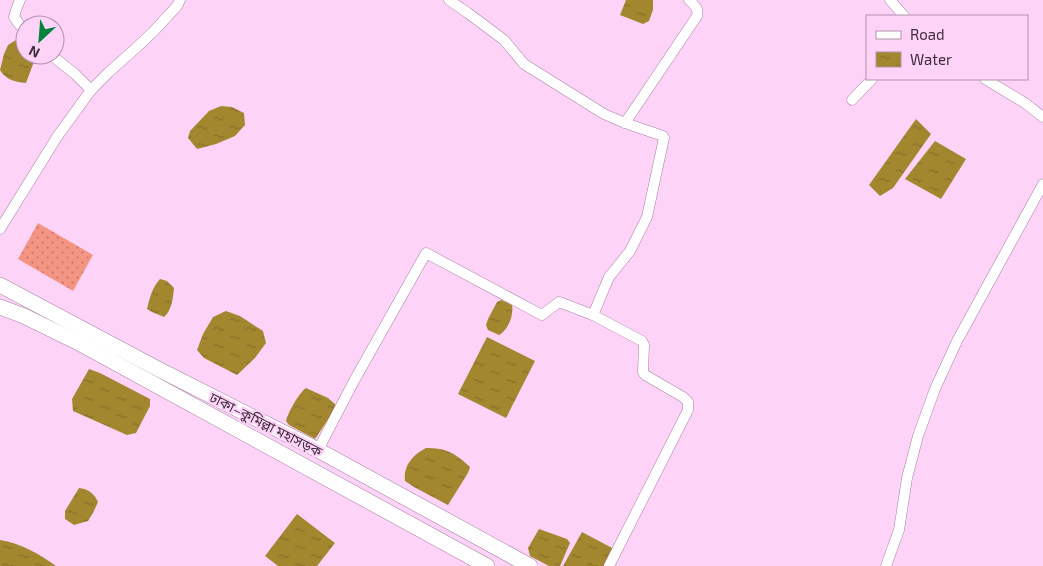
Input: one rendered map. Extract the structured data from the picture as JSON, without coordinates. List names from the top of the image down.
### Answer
{
  "streets": {
    "highway": ["ঢাকা–কুমিল্লা মহাসড়ক"]
  },
  "legend": ["Road", "Water"],
  "north": "bottom left"
}
